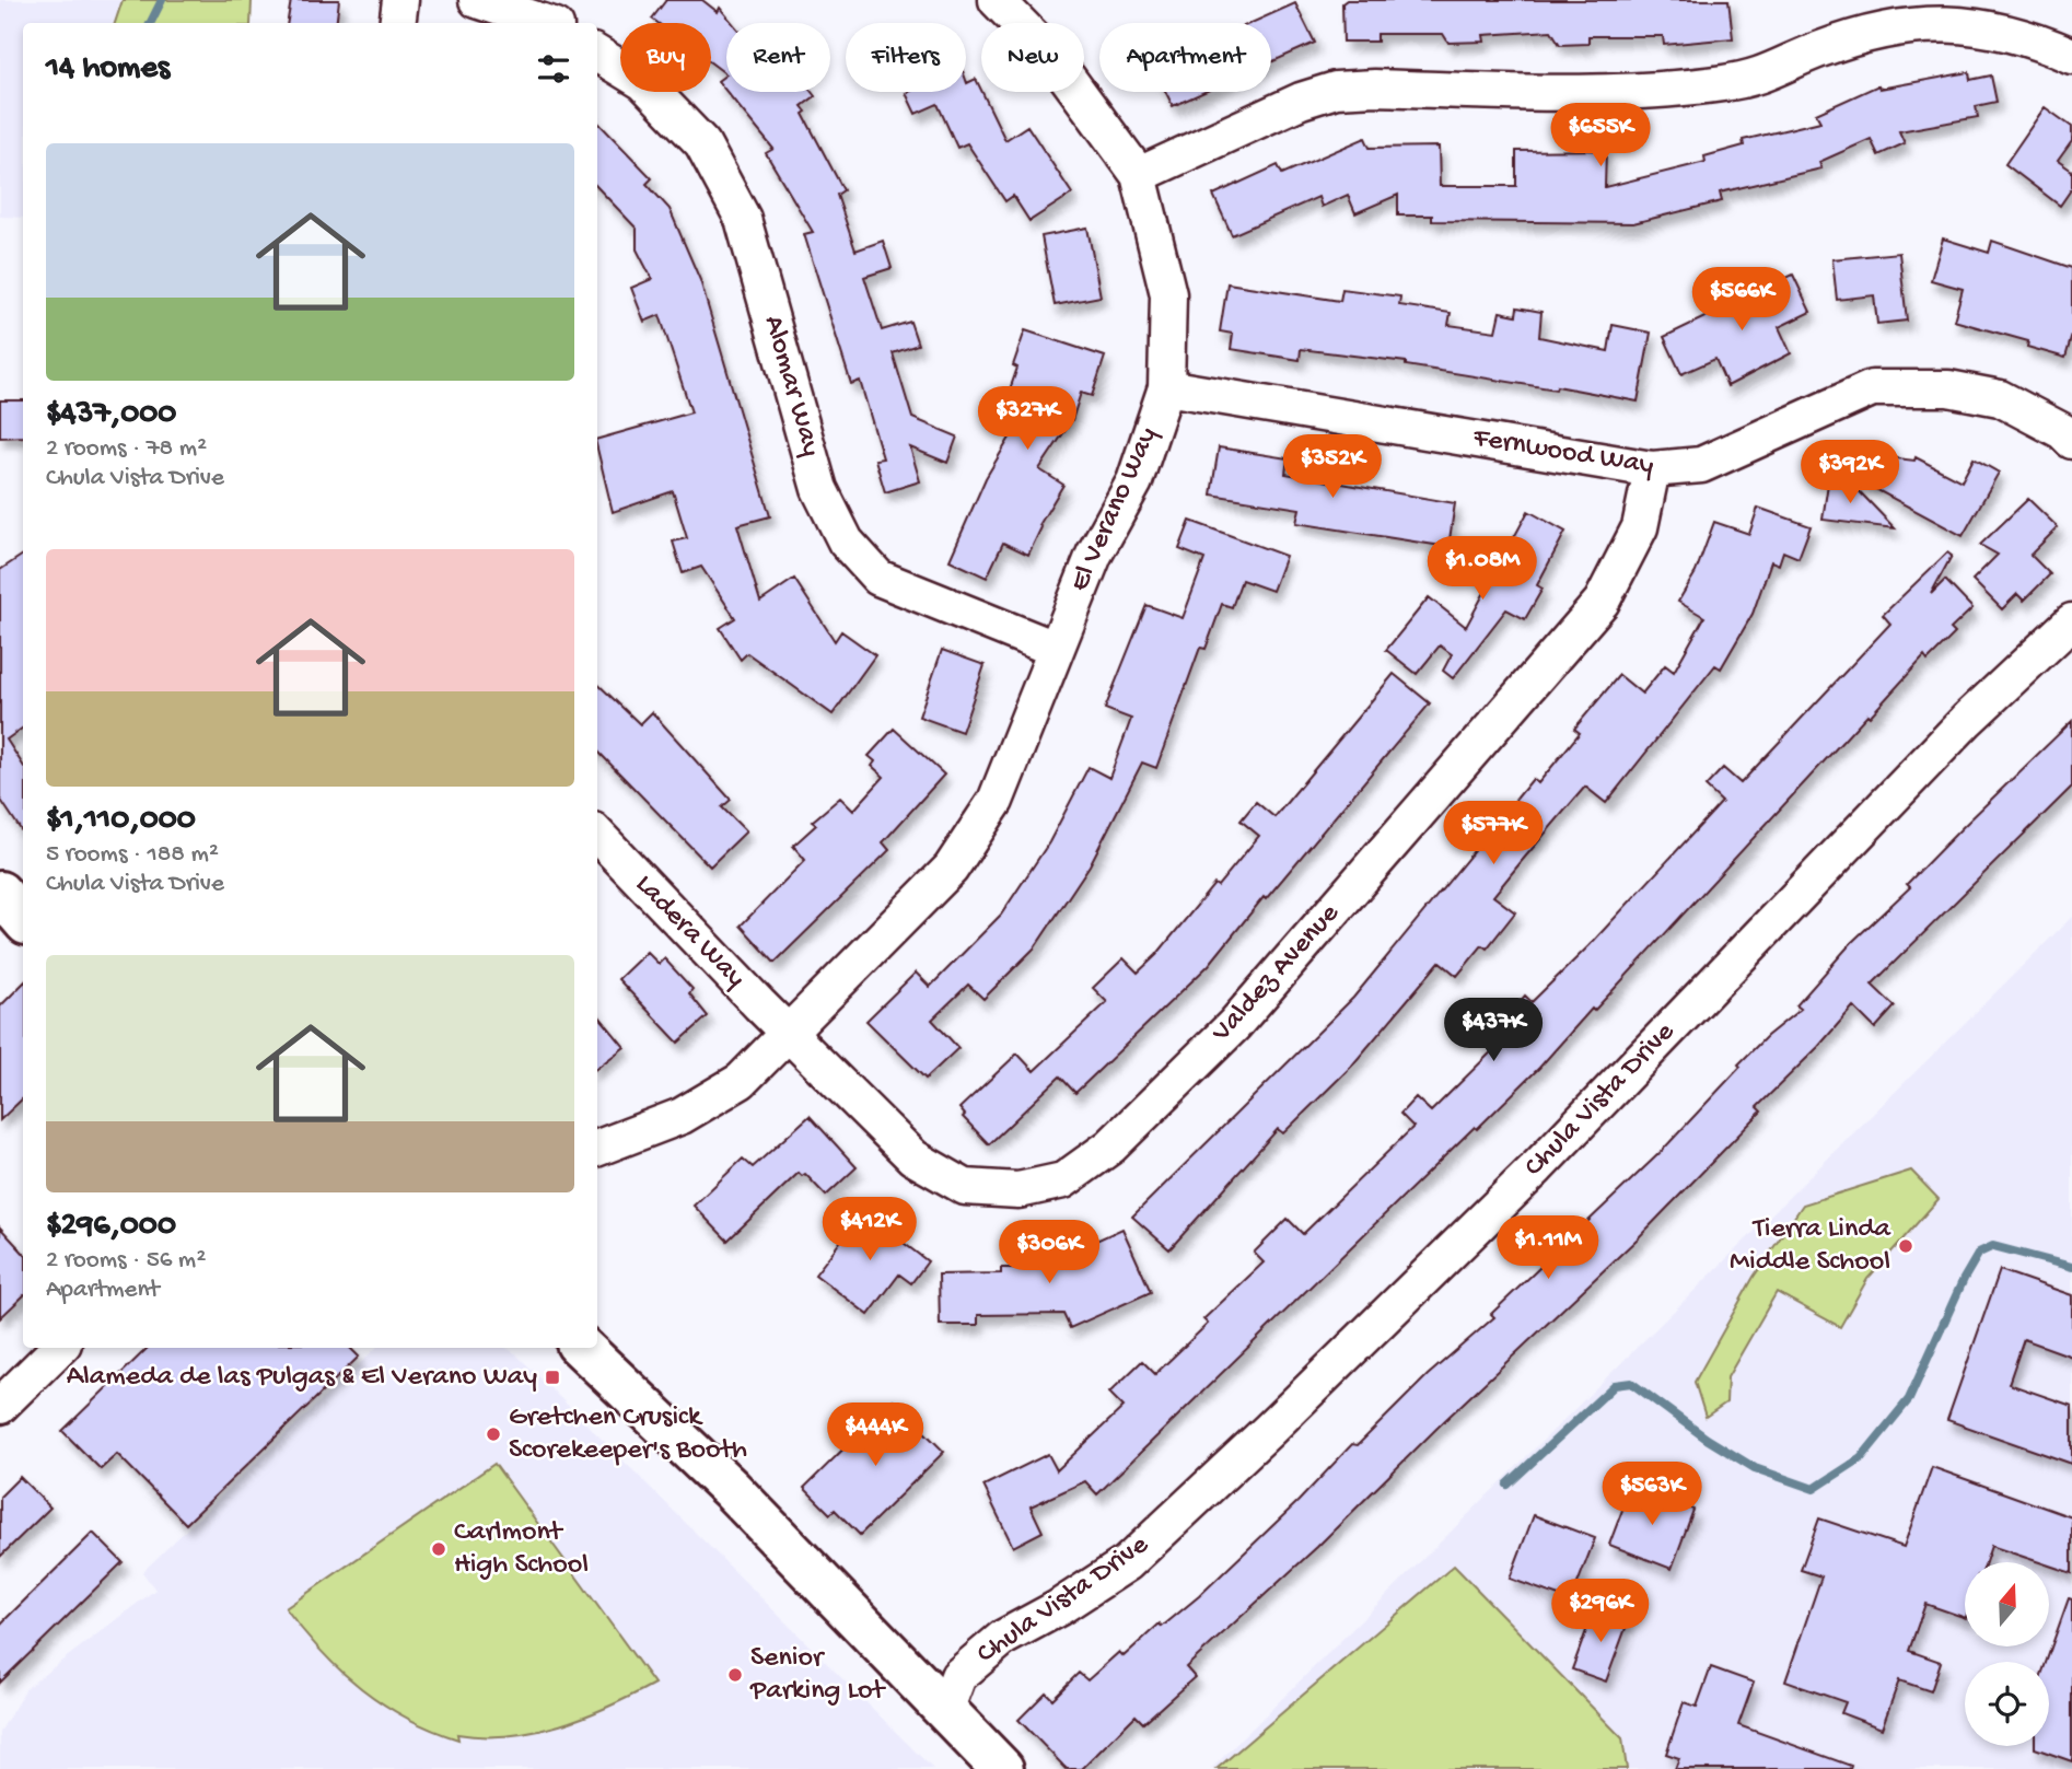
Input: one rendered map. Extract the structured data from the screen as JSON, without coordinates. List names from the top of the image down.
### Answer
{
  "streets": {
    "street": [
      "Alomar Way",
      "Fernwood Way",
      "El Verano Way",
      "Ladera Way",
      "Valdez Avenue",
      "Chula Vista Drive"
    ]
  },
  "crossings": [
    ["Alomar Way", "El Verano Way"],
    ["Fernwood Way", "El Verano Way"],
    ["Fernwood Way", "Valdez Avenue"],
    ["El Verano Way", "Ladera Way"],
    ["El Verano Way", "Valdez Avenue"],
    ["Ladera Way", "Valdez Avenue"]
  ],
  "places": {
    "other": [
      "Tierra Linda Middle School",
      "Gretchen Crusick Scorekeeper's Booth",
      "Carlmont High School",
      "Senior Parking Lot"
    ],
    "transit": ["Alameda de las Pulgas & El Verano Way"]
  },
  "north": "top",
  "page": {
    "chip": [
      "Buy",
      "Rent",
      "Filters",
      "New",
      "Apartment"
    ],
    "heading": "14 homes",
    "price": [
      "$655K",
      "$566K",
      "$327K",
      "$352K",
      "$392K",
      "$1.08M",
      "$577K",
      "$437K",
      "$412K",
      "$1.11M",
      "$306K",
      "$444K",
      "$563K",
      "$296K"
    ],
    "list": [
      {
        "name": "$437,000",
        "note": "2 rooms · 78 m² · Chula Vista Drive"
      },
      {
        "name": "$1,110,000",
        "note": "5 rooms · 188 m² · Chula Vista Drive"
      },
      {
        "name": "$296,000",
        "note": "2 rooms · 56 m² · Apartment"
      }
    ]
  }
}
